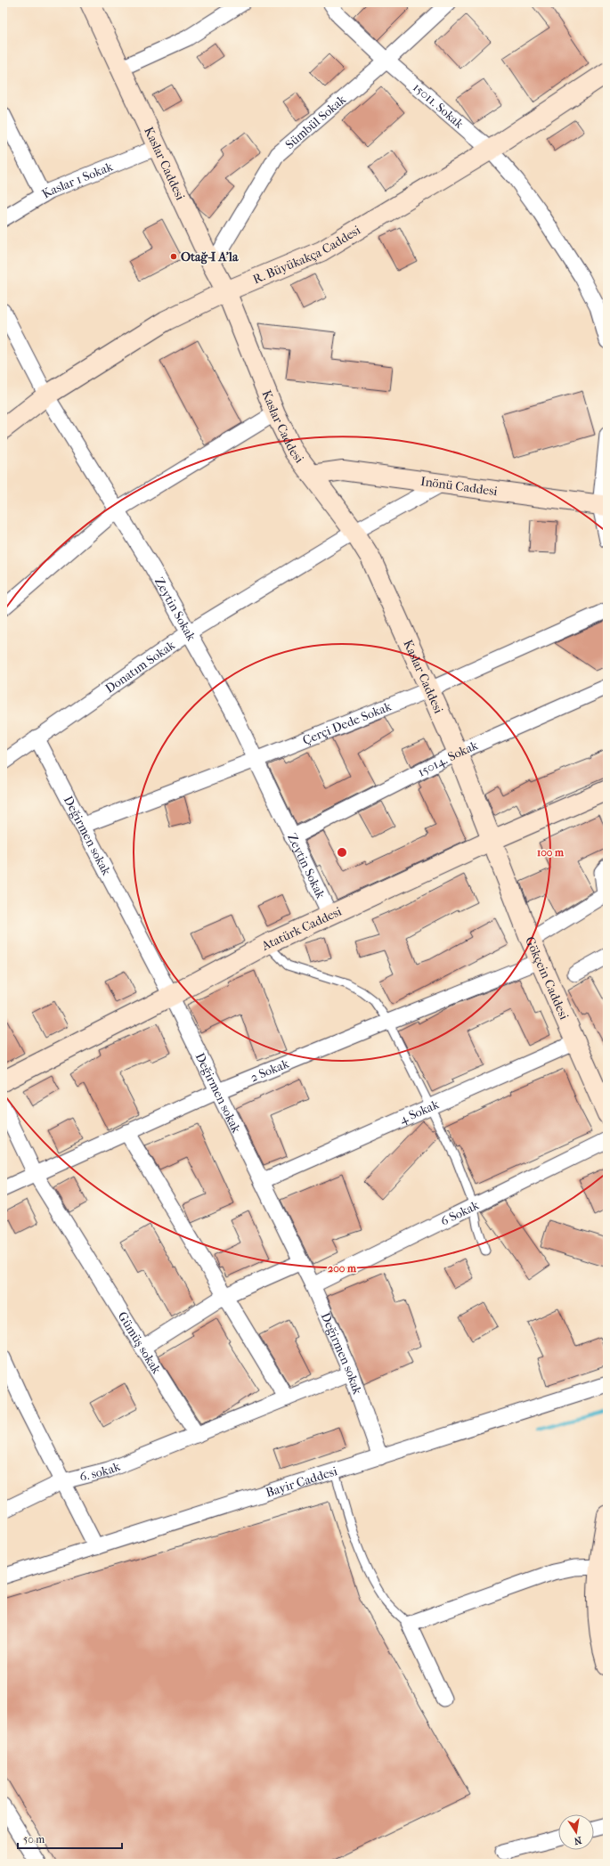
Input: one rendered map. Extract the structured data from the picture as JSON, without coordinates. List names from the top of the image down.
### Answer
{
  "streets": {
    "street": [
      "15011. Sokak",
      "Sümbül Sokak",
      "Kaslar Caddesi",
      "Kaslar 1 Sokak",
      "R. Büyükakça Caddesi",
      "Inönü Caddesi",
      "Zeytin Sokak",
      "Donatım Sokak",
      "Çerçi Dede Sokak",
      "15014. Sokak",
      "Değirmen sokak",
      "Atatürk Caddesi",
      "Gökçein Caddesi",
      "2 Sokak",
      "4 Sokak",
      "6 Sokak",
      "Gümüş sokak",
      "6. sokak",
      "Bayir Caddesi"
    ]
  },
  "crossings": [
    ["15011. Sokak", "Sümbül Sokak"],
    ["15011. Sokak", "R. Büyükakça Caddesi"],
    ["Sümbül Sokak", "Kaslar Caddesi"],
    ["Kaslar Caddesi", "Kaslar 1 Sokak"],
    ["Kaslar Caddesi", "R. Büyükakça Caddesi"],
    ["Kaslar Caddesi", "Inönü Caddesi"],
    ["Kaslar Caddesi", "Donatım Sokak"],
    ["Kaslar Caddesi", "Çerçi Dede Sokak"],
    ["Kaslar Caddesi", "15014. Sokak"],
    ["Kaslar Caddesi", "Atatürk Caddesi"],
    ["Kaslar Caddesi", "Gökçein Caddesi"],
    ["R. Büyükakça Caddesi", "Zeytin Sokak"],
    ["Inönü Caddesi", "Donatım Sokak"],
    ["Zeytin Sokak", "Donatım Sokak"],
    ["Zeytin Sokak", "Çerçi Dede Sokak"],
    ["Zeytin Sokak", "15014. Sokak"],
    ["Zeytin Sokak", "Atatürk Caddesi"],
    ["Donatım Sokak", "Değirmen sokak"],
    ["Çerçi Dede Sokak", "Değirmen sokak"],
    ["Değirmen sokak", "Atatürk Caddesi"],
    ["Değirmen sokak", "2 Sokak"],
    ["Değirmen sokak", "4 Sokak"],
    ["Değirmen sokak", "6 Sokak"],
    ["Değirmen sokak", "Bayir Caddesi"],
    ["Atatürk Caddesi", "Gökçein Caddesi"],
    ["Gökçein Caddesi", "2 Sokak"],
    ["Gökçein Caddesi", "4 Sokak"],
    ["2 Sokak", "Gümüş sokak"],
    ["Gümüş sokak", "6. sokak"]
  ],
  "places": ["Otağ-I A'la"],
  "scale_bar": "50 m",
  "north": "bottom",
  "rings": ["100 m", "200 m"]
}
